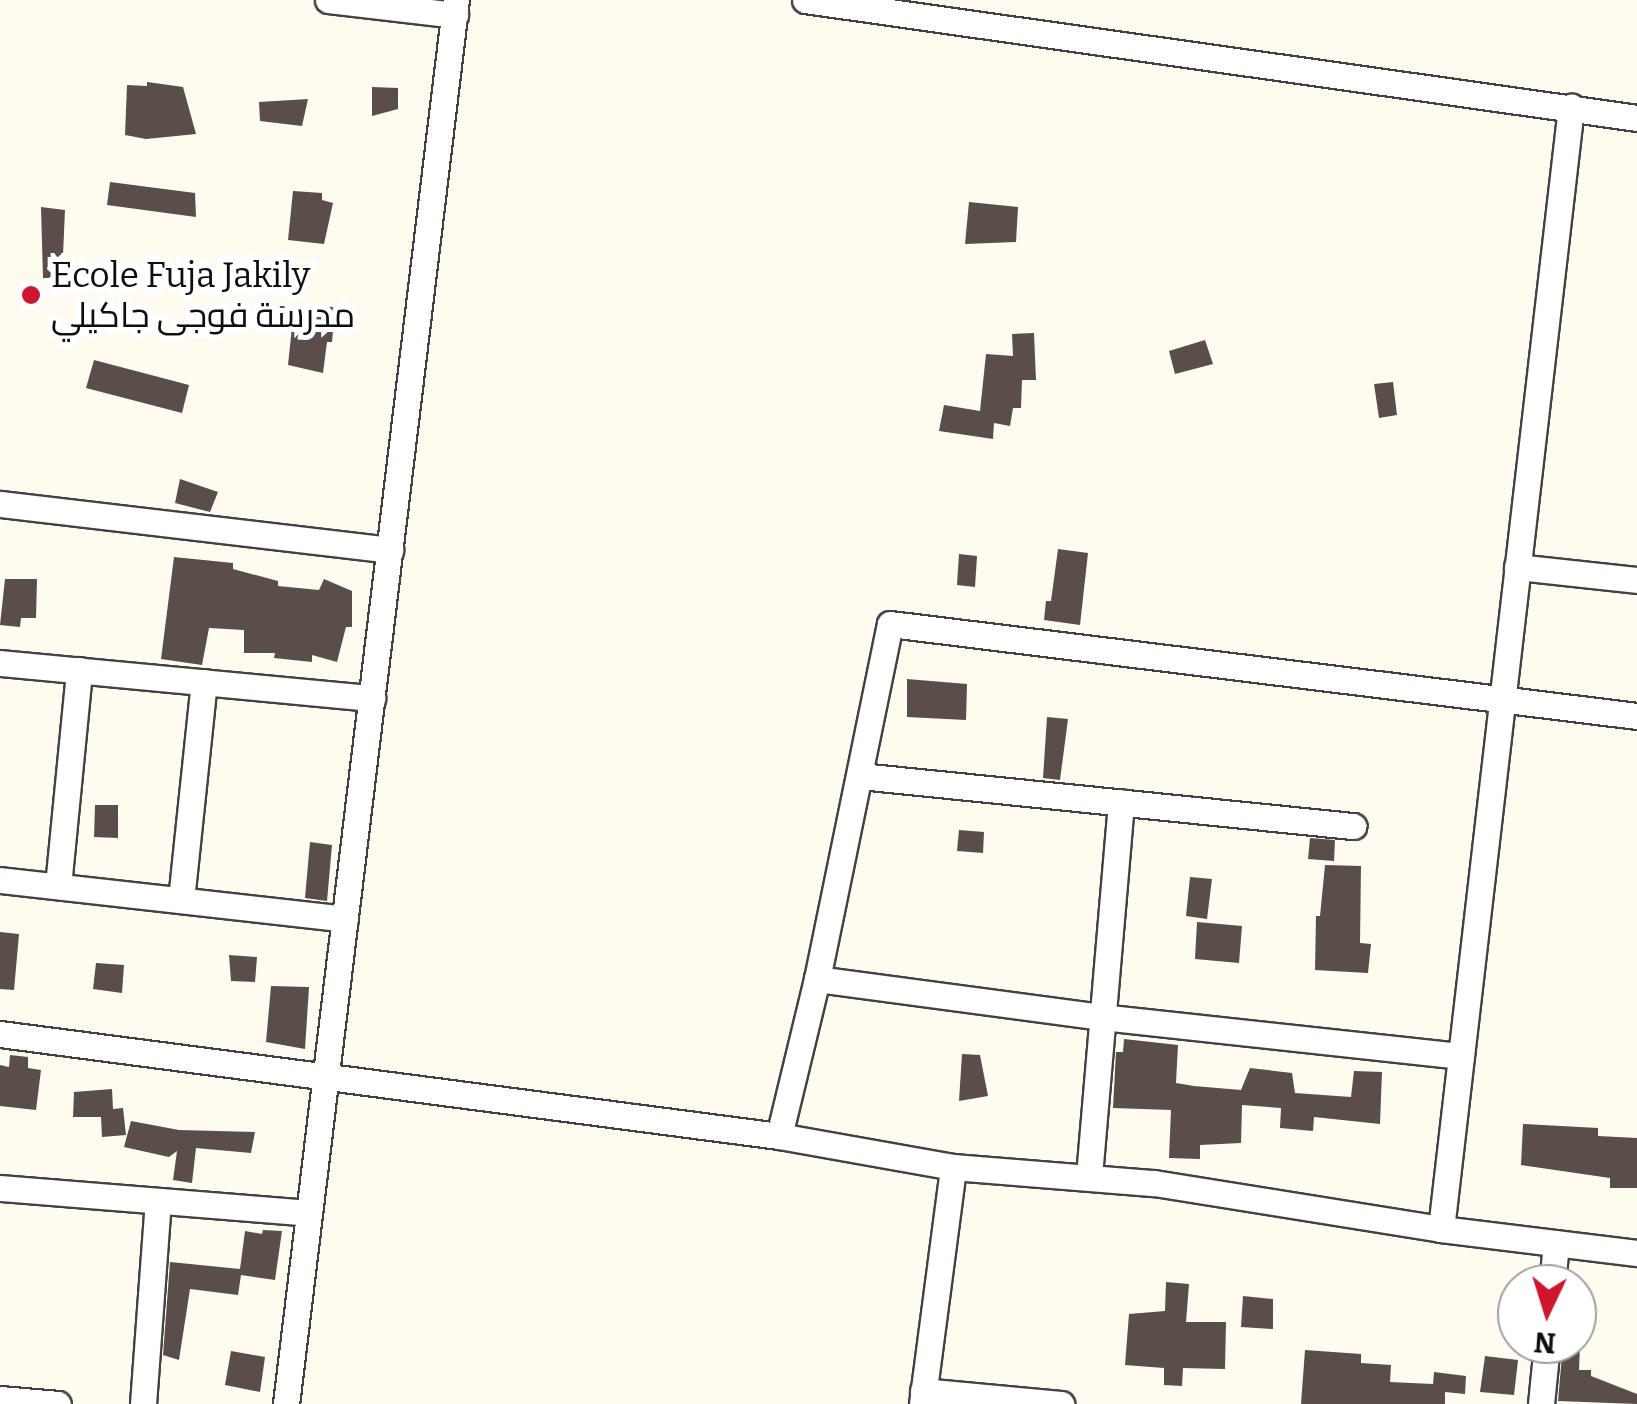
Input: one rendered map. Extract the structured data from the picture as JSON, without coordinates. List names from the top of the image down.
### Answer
{
  "places": ["Ecole Fuja Jakily مدرسة فوجى جاكيلي"],
  "north": "bottom"
}
